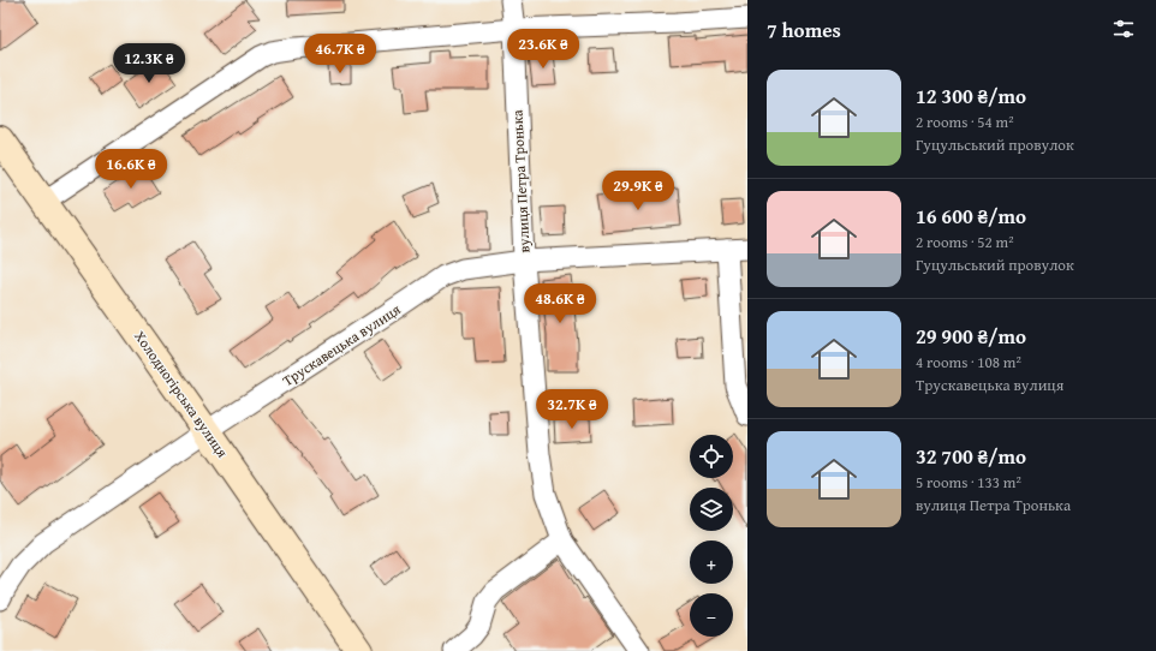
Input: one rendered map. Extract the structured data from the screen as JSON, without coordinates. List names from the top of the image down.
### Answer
{
  "streets": {
    "main road": ["Холодногірська вулиця"],
    "street": ["вулиця Петра Тронька", "Трускавецька вулиця"]
  },
  "crossings": [
    ["вулиця Петра Тронька", "Трускавецька вулиця"],
    ["Трускавецька вулиця", "Холодногірська вулиця"]
  ],
  "page": {
    "heading": "7 homes",
    "price": [
      "23.6K ₴",
      "46.7K ₴",
      "12.3K ₴",
      "16.6K ₴",
      "29.9K ₴",
      "48.6K ₴",
      "32.7K ₴"
    ],
    "list": [
      {
        "name": "12 300 ₴/mo",
        "note": "2 rooms · 54 m² · Гуцульський провулок"
      },
      {
        "name": "16 600 ₴/mo",
        "note": "2 rooms · 52 m² · Гуцульський провулок"
      },
      {
        "name": "29 900 ₴/mo",
        "note": "4 rooms · 108 m² · Трускавецька вулиця"
      },
      {
        "name": "32 700 ₴/mo",
        "note": "5 rooms · 133 m² · вулиця Петра Тронька"
      }
    ],
    "map_buttons": ["+", "−"]
  }
}
